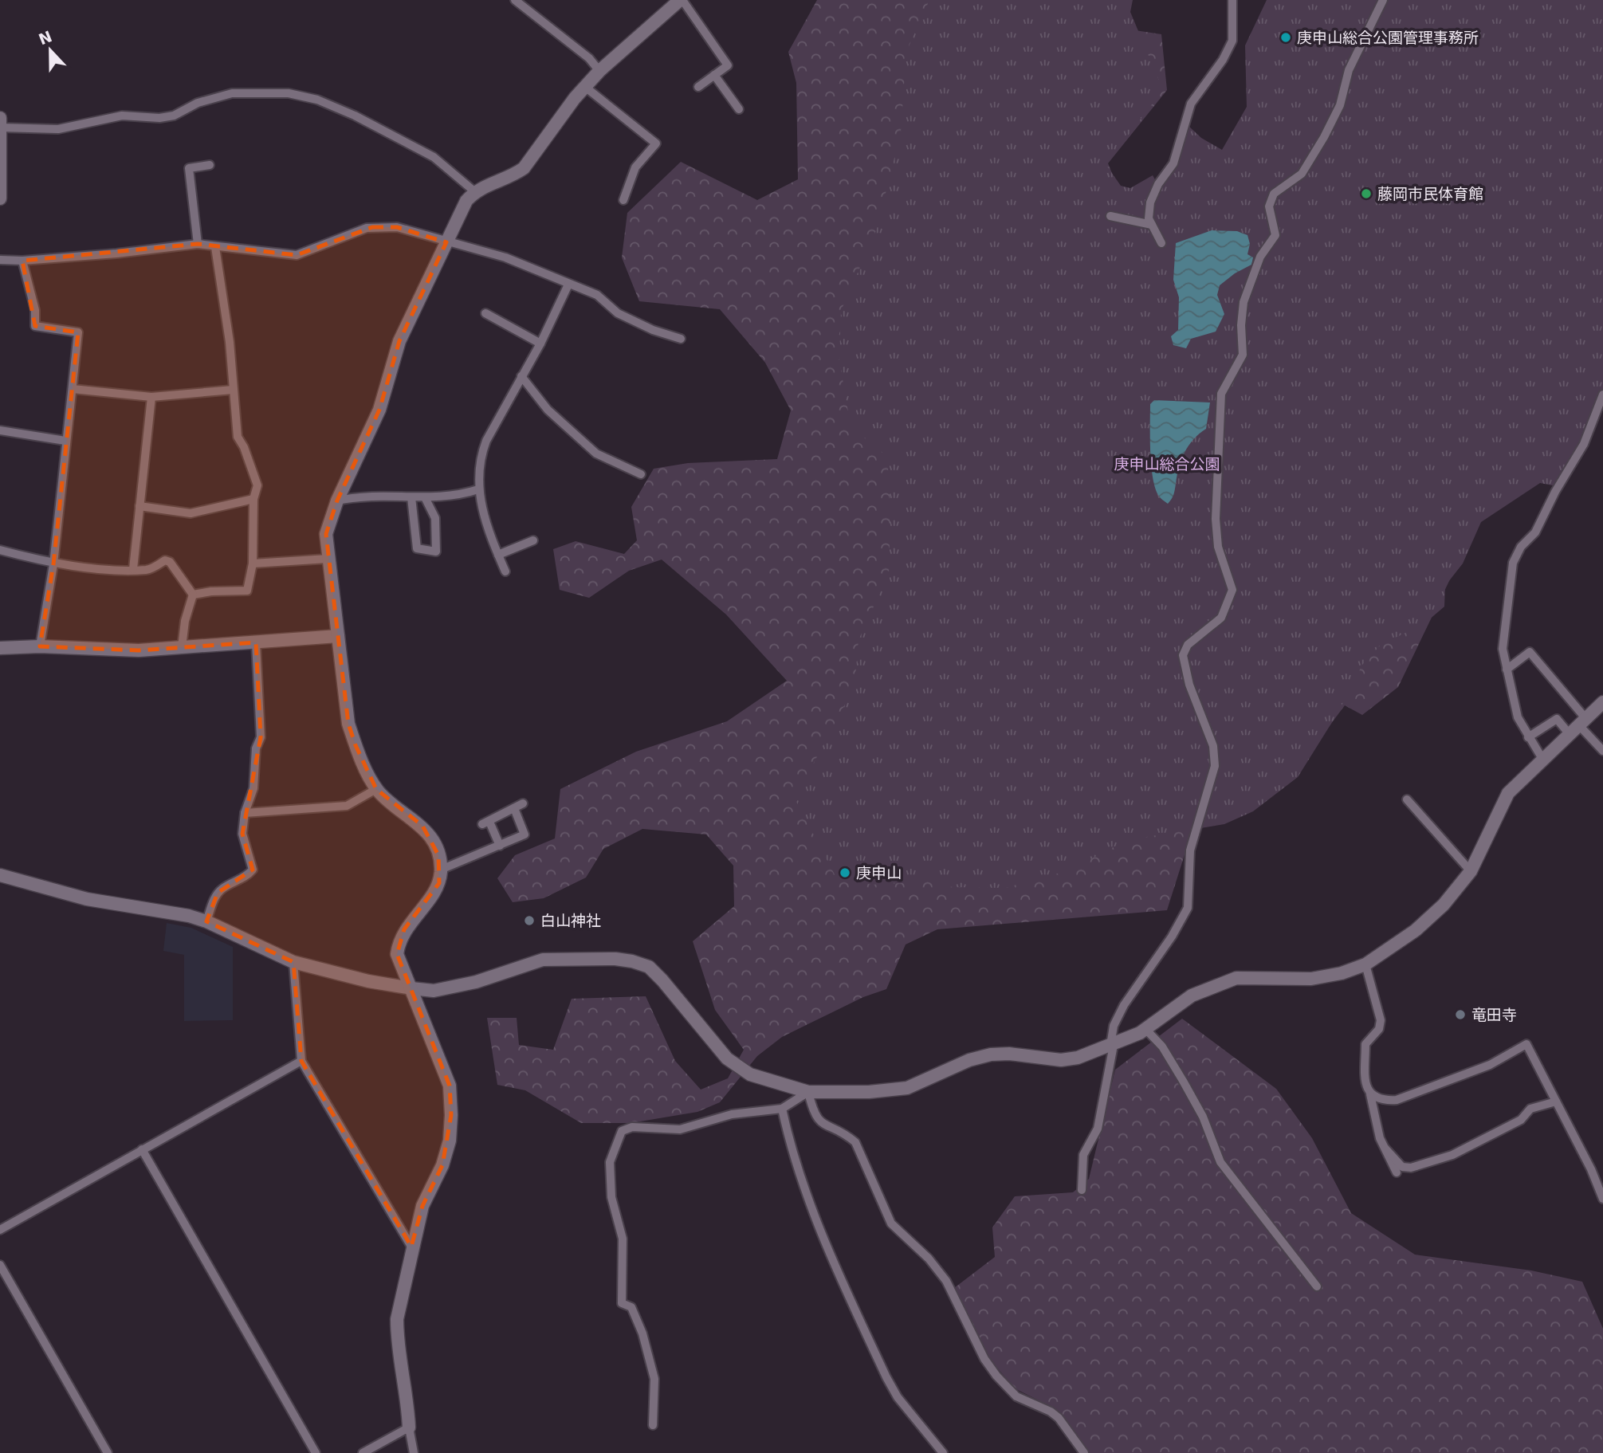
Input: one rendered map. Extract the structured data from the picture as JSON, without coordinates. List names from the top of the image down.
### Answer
{
  "parks": ["庚申山総合公園"],
  "places": [
    "庚申山総合公園管理事務所",
    "藤岡市民体育館",
    "庚申山",
    "白山神社",
    "竜田寺"
  ],
  "north": "top"
}
